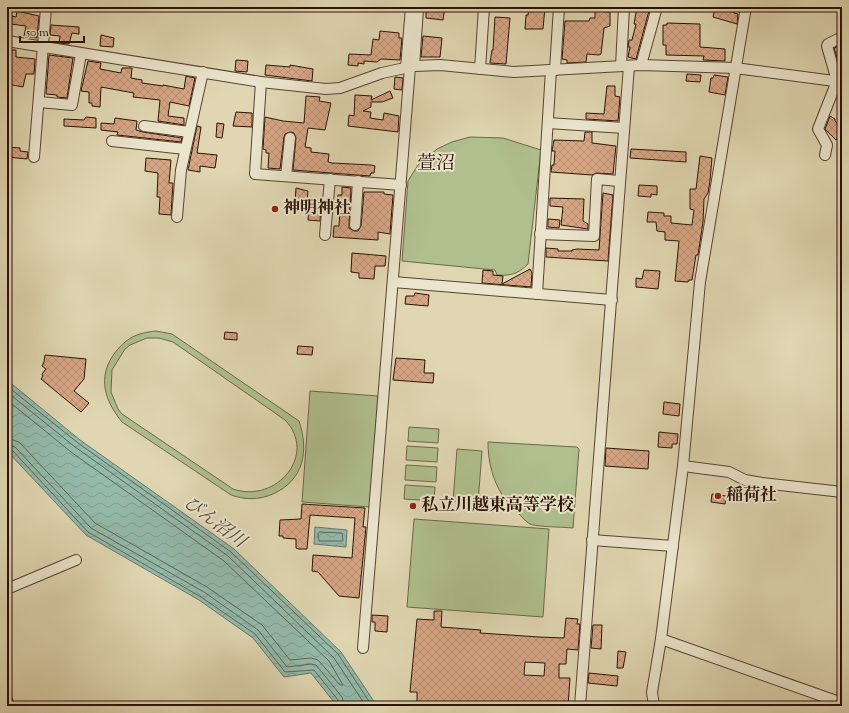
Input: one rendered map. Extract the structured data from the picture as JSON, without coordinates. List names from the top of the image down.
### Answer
{
  "districts": ["萱沼"],
  "water": ["びん沼川"],
  "places": ["神明神社", "稲荷社", "私立川越東高等学校"],
  "scale_bar": "50 m"
}
